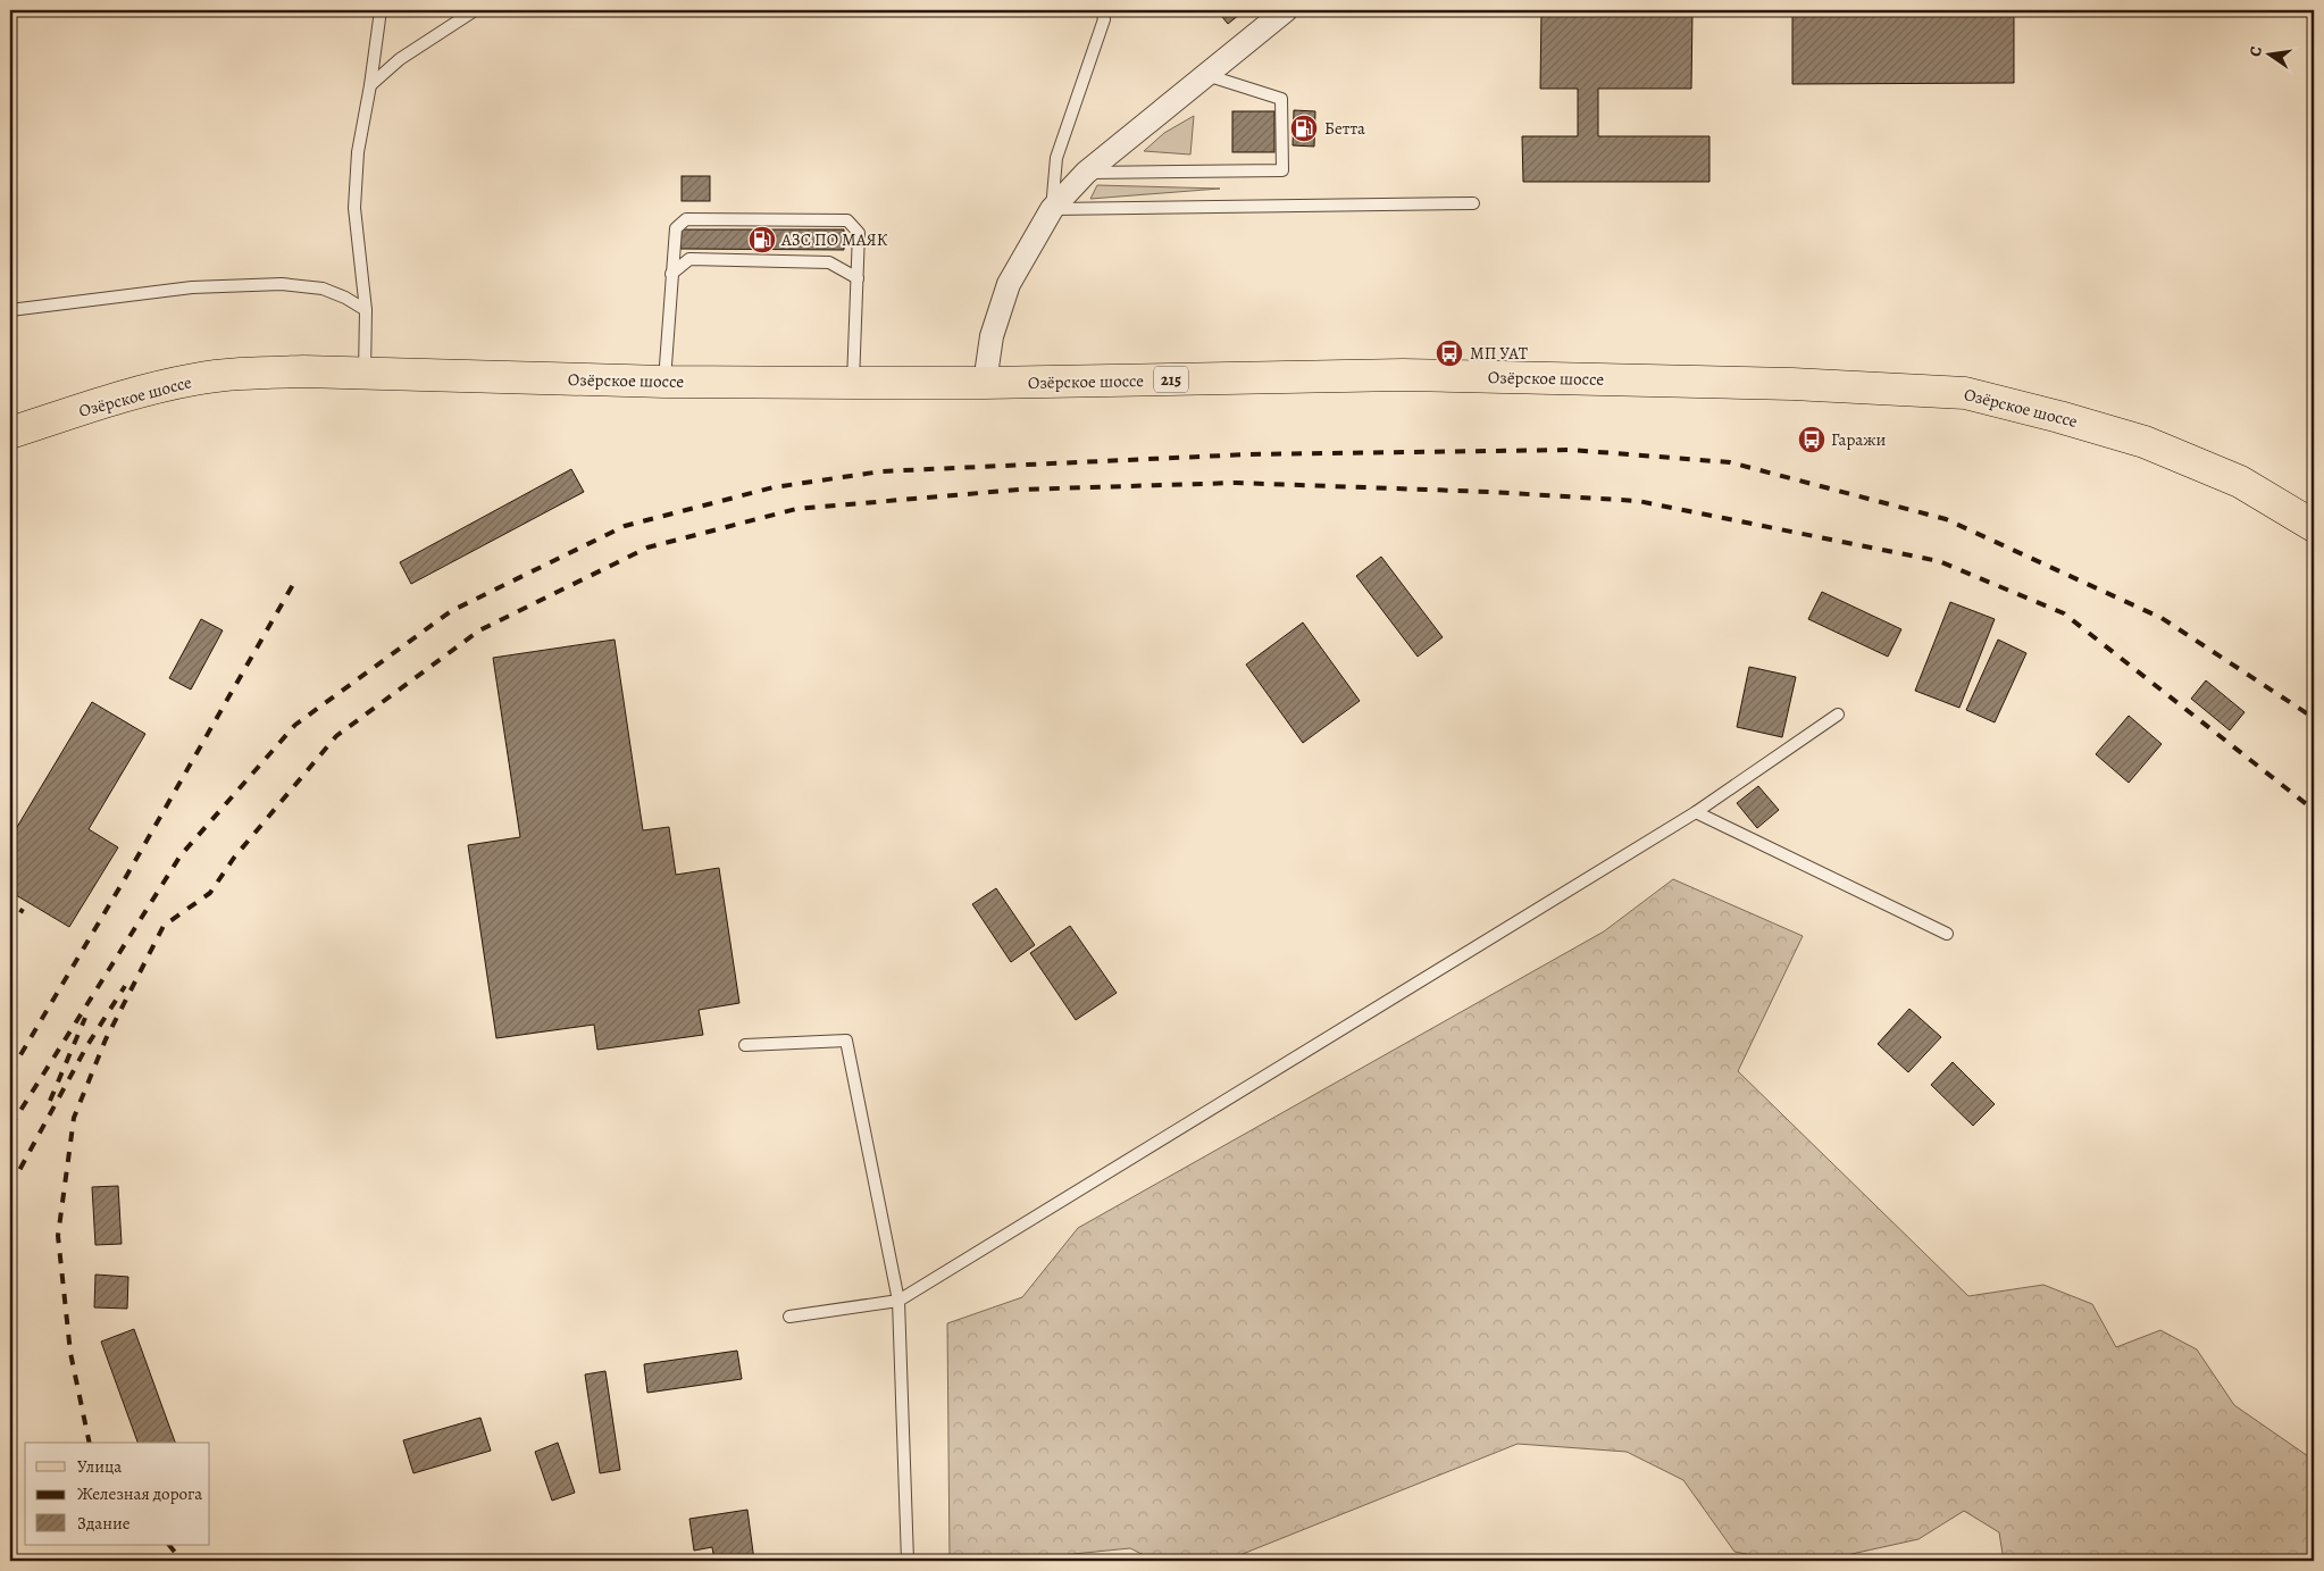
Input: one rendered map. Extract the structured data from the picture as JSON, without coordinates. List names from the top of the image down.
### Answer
{
  "streets": {
    "main road": ["Озёрское шоссе", "215"]
  },
  "places": {
    "fuel station": ["Бетта", "АЗС ПО МАЯК"],
    "bus stop": ["МП УАТ", "Гаражи"]
  },
  "legend": ["Улица", "Железная дорога", "Здание"],
  "north": "left"
}
